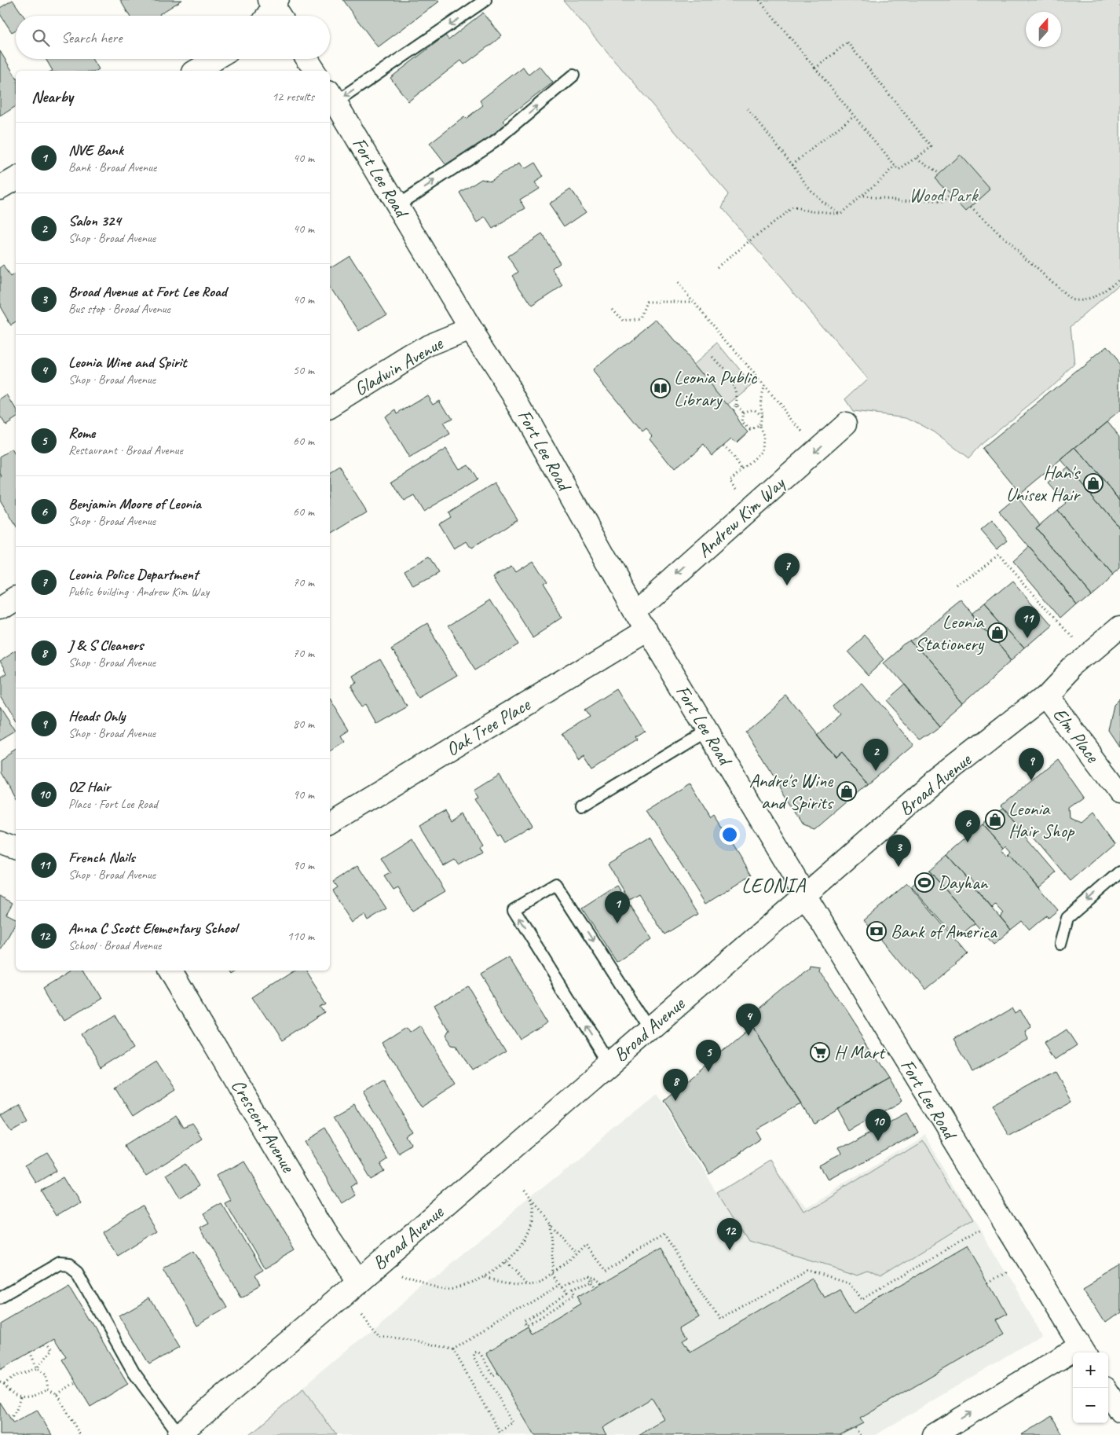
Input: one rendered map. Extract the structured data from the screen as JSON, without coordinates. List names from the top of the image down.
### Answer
{
  "streets": {
    "main road": [
      "Fort Lee Road",
      "Gladwin Avenue",
      "Andrew Kim Way",
      "Oak Tree Place",
      "Elm Place",
      "Broad Avenue",
      "Crescent Avenue"
    ]
  },
  "crossings": [
    ["Fort Lee Road", "Gladwin Avenue"],
    ["Fort Lee Road", "Andrew Kim Way"],
    ["Fort Lee Road", "Oak Tree Place"],
    ["Fort Lee Road", "Broad Avenue"],
    ["Elm Place", "Broad Avenue"],
    ["Broad Avenue", "Crescent Avenue"]
  ],
  "one_way": ["Andrew Kim Way"],
  "districts": ["LEONIA"],
  "parks": ["Wood Park"],
  "places": {
    "library": ["Leonia Public Library"],
    "shop": [
      "Han's Unisex Hair",
      "Leonia Stationery",
      "Andre's Wine and Spirits",
      "Leonia Hair Shop"
    ],
    "sports": ["Dayhan"],
    "bank": ["Bank of America"],
    "supermarket": ["H Mart"]
  },
  "north": "top",
  "page": {
    "search": "Search here",
    "heading": ["Nearby", "12 results"],
    "list": [
      {
        "mark": "1",
        "name": "NVE Bank",
        "note": "Bank · Broad Avenue",
        "value": "40 m"
      },
      {
        "mark": "2",
        "name": "Salon 324",
        "note": "Shop · Broad Avenue",
        "value": "40 m"
      },
      {
        "mark": "3",
        "name": "Broad Avenue at Fort Lee Road",
        "note": "Bus stop · Broad Avenue",
        "value": "40 m"
      },
      {
        "mark": "4",
        "name": "Leonia Wine and Spirit",
        "note": "Shop · Broad Avenue",
        "value": "50 m"
      },
      {
        "mark": "5",
        "name": "Rome",
        "note": "Restaurant · Broad Avenue",
        "value": "60 m"
      },
      {
        "mark": "6",
        "name": "Benjamin Moore of Leonia",
        "note": "Shop · Broad Avenue",
        "value": "60 m"
      },
      {
        "mark": "7",
        "name": "Leonia Police Department",
        "note": "Public building · Andrew Kim Way",
        "value": "70 m"
      },
      {
        "mark": "8",
        "name": "J & S Cleaners",
        "note": "Shop · Broad Avenue",
        "value": "70 m"
      },
      {
        "mark": "9",
        "name": "Heads Only",
        "note": "Shop · Broad Avenue",
        "value": "80 m"
      },
      {
        "mark": "10",
        "name": "OZ Hair",
        "note": "Place · Fort Lee Road",
        "value": "90 m"
      },
      {
        "mark": "11",
        "name": "French Nails",
        "note": "Shop · Broad Avenue",
        "value": "90 m"
      },
      {
        "mark": "12",
        "name": "Anna C Scott Elementary School",
        "note": "School · Broad Avenue",
        "value": "110 m"
      }
    ],
    "pins": [
      "7",
      "11",
      "2",
      "9",
      "6",
      "3",
      "1",
      "4",
      "5",
      "8",
      "10",
      "12"
    ],
    "map_buttons": ["+", "−"]
  }
}
